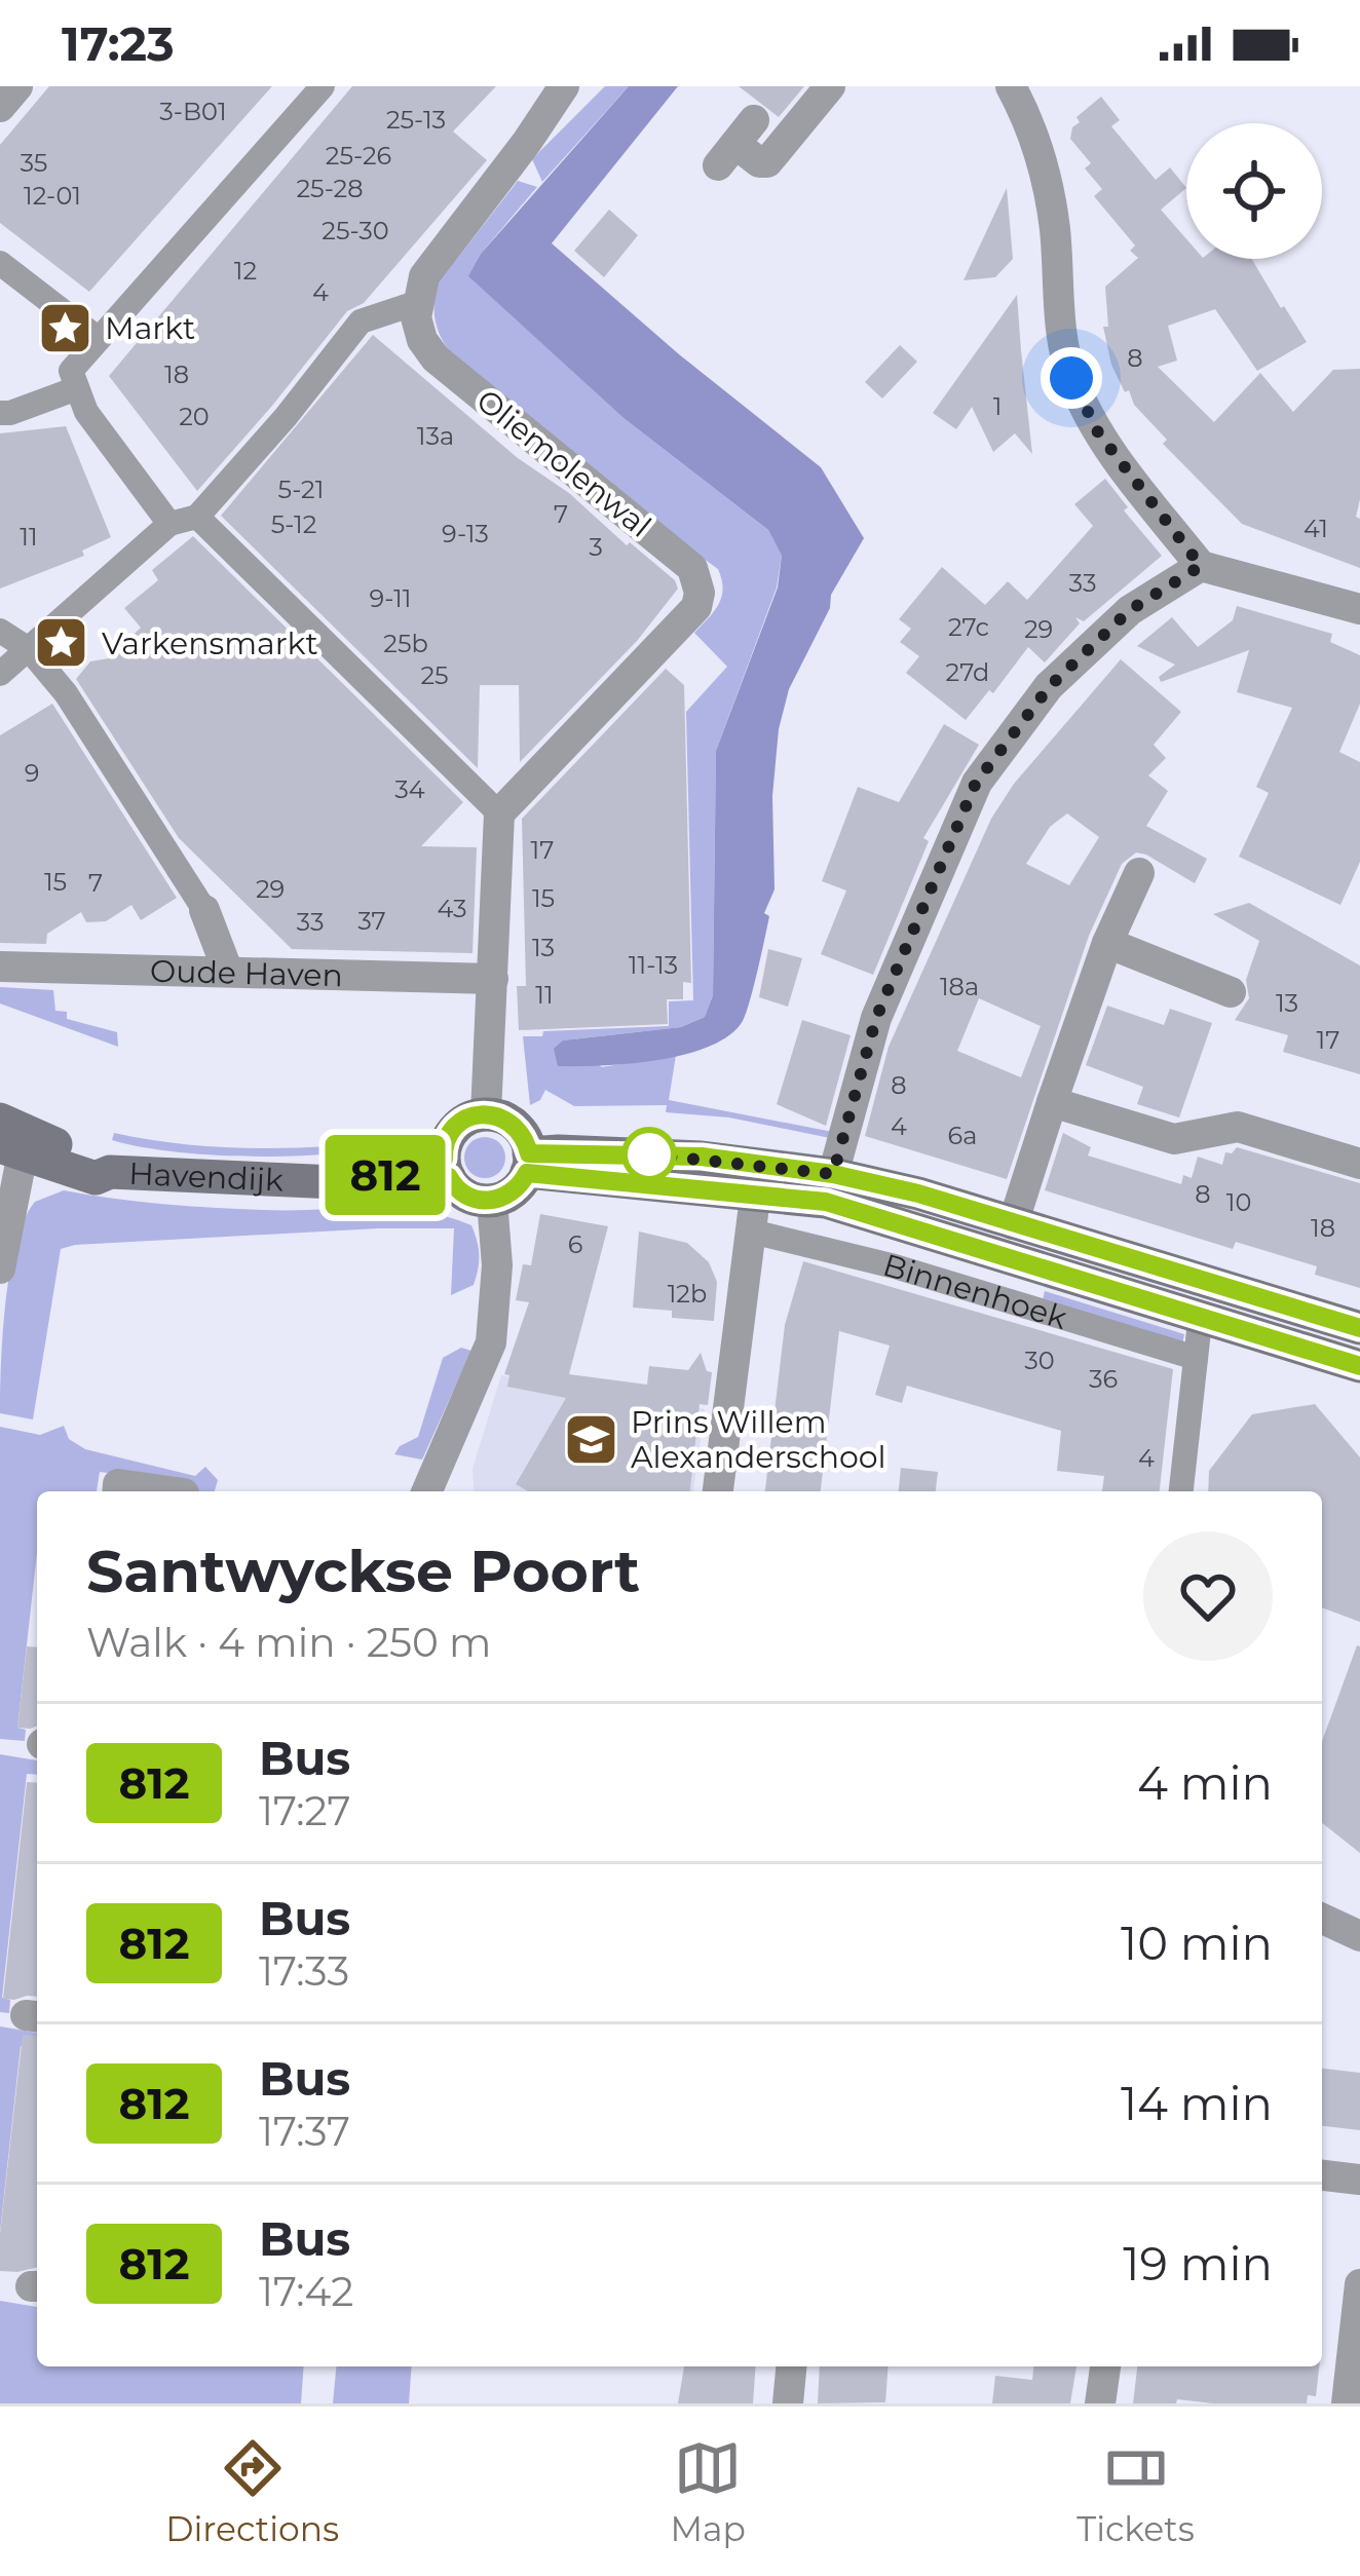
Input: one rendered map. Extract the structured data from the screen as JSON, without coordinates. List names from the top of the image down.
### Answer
{
  "streets": {
    "main road": ["Havendijk", "Binnenhoek"],
    "street": ["Oliemolenwal", "Oude Haven"]
  },
  "crossings": [
    ["Havendijk", "Binnenhoek"]
  ],
  "places": {
    "place": ["Markt", "Varkensmarkt"],
    "school or university": ["Prins Willem Alexanderschool"]
  },
  "lines": ["bus line 812"],
  "house_numbers": [
    "3-B01",
    "25-13",
    "25-26",
    "35",
    "25-28",
    "12-01",
    "25-30",
    "12",
    "4",
    "8",
    "18",
    "1",
    "20",
    "13a",
    "5-21",
    "7",
    "5-12",
    "41",
    "9-13",
    "11",
    "3",
    "33",
    "9-11",
    "27c",
    "29",
    "25b",
    "27d",
    "25",
    "9",
    "34",
    "17",
    "15",
    "7",
    "29",
    "15",
    "43",
    "37",
    "33",
    "13",
    "11-13",
    "18a",
    "11",
    "13",
    "17",
    "8",
    "4",
    "6a",
    "8",
    "10",
    "18",
    "6",
    "12b",
    "30",
    "36",
    "4"
  ],
  "page": {
    "status": "17:23",
    "on_map": "812",
    "heading": ["Santwyckse Poort", "Walk · 4 min · 250 m"],
    "list": [
      {
        "mark": "812",
        "name": "Bus",
        "note": "17:27",
        "value": "4 min"
      },
      {
        "mark": "812",
        "name": "Bus",
        "note": "17:33",
        "value": "10 min"
      },
      {
        "mark": "812",
        "name": "Bus",
        "note": "17:37",
        "value": "14 min"
      },
      {
        "mark": "812",
        "name": "Bus",
        "note": "17:42",
        "value": "19 min"
      }
    ],
    "tabs": ["Directions", "Map", "Tickets"]
  }
}
